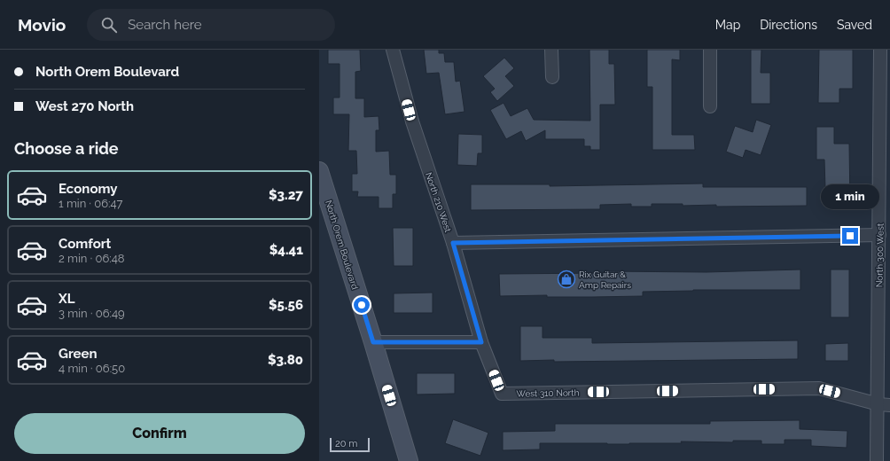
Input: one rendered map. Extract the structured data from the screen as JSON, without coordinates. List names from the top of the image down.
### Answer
{
  "streets": {
    "street": [
      "North 210 West",
      "North Orem Boulevard",
      "North 300 West",
      "West 310 North"
    ]
  },
  "crossings": [
    ["North 210 West", "West 310 North"],
    ["North 300 West", "West 310 North"]
  ],
  "places": {
    "shop": ["Rix Guitar & Amp Repairs"]
  },
  "scale_bar": "20 m",
  "page": {
    "header": "Movio",
    "search": "Search here",
    "nav": ["Map", "Directions", "Saved"],
    "banner": ["North Orem Boulevard", "West 270 North"],
    "heading": "Choose a ride",
    "list": [
      {
        "name": "Economy",
        "note": "1 min · 06:47",
        "value": "$3.27"
      },
      {
        "name": "Comfort",
        "note": "2 min · 06:48",
        "value": "$4.41"
      },
      {
        "name": "XL",
        "note": "3 min · 06:49",
        "value": "$5.56"
      },
      {
        "name": "Green",
        "note": "4 min · 06:50",
        "value": "$3.80"
      }
    ],
    "bubble": "1 min",
    "buttons": "Confirm",
    "scale": "20 m"
  }
}
